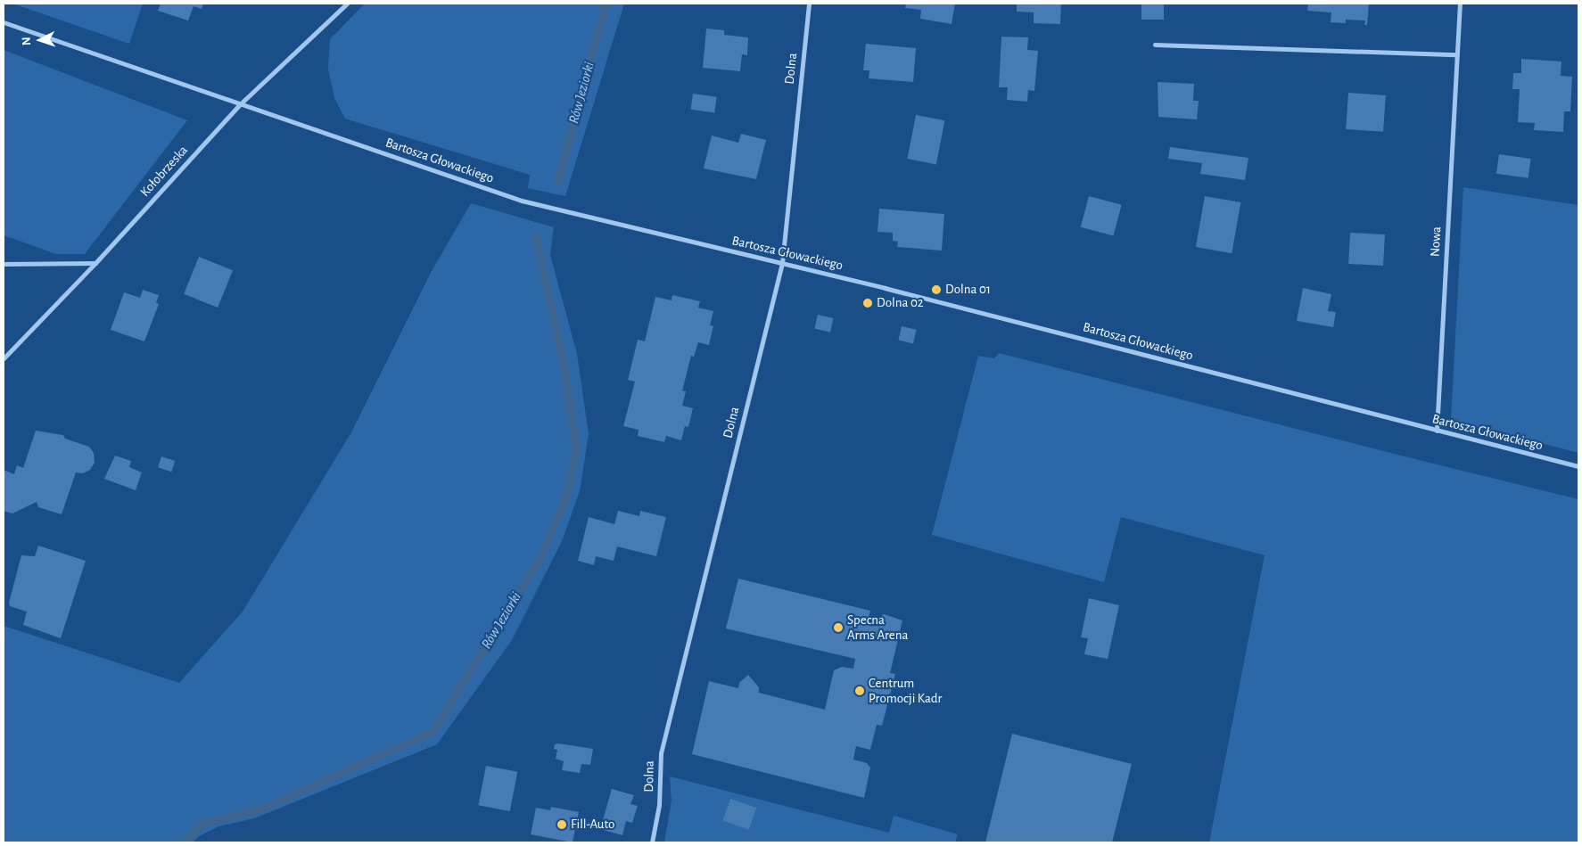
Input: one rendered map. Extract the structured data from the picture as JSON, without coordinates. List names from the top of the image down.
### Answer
{
  "streets": {
    "street": [
      "Dolna",
      "Bartosza Głowackiego",
      "Kołobrzeska",
      "Nowa"
    ]
  },
  "crossings": [
    ["Dolna", "Bartosza Głowackiego"],
    ["Bartosza Głowackiego", "Kołobrzeska"],
    ["Bartosza Głowackiego", "Nowa"]
  ],
  "water": ["Rów Jeziorki"],
  "places": [
    "Dolna 01",
    "Dolna 02",
    "Specna Arms Arena",
    "Centrum Promocji Kadr",
    "Fill-Auto"
  ],
  "north": "left"
}
